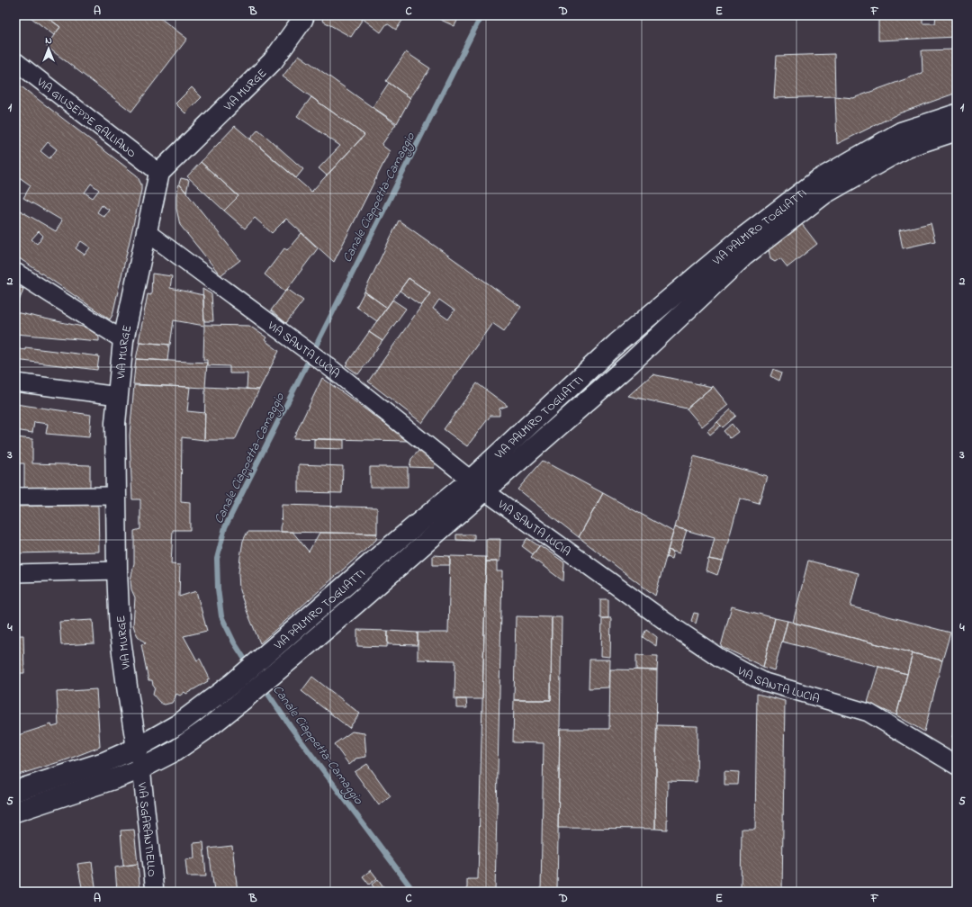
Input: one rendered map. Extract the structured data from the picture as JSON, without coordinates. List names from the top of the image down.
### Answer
{
  "streets": {
    "main road": ["VIA MURGE", "VIA PALMIRO TOGLIATTI"],
    "street": ["VIA GIUSEPPE GALLIANO", "VIA SANTA LUCIA", "VIA SGARANTIELLO"]
  },
  "crossings": [
    ["VIA MURGE", "VIA GIUSEPPE GALLIANO"],
    ["VIA MURGE", "VIA PALMIRO TOGLIATTI"],
    ["VIA MURGE", "VIA SANTA LUCIA"],
    ["VIA PALMIRO TOGLIATTI", "VIA SANTA LUCIA"],
    ["VIA PALMIRO TOGLIATTI", "VIA SGARANTIELLO"]
  ],
  "water": ["Canale Ciappetta-Camaggio"],
  "north": "top",
  "grid": {
    "columns": [
      "A",
      "B",
      "C",
      "D",
      "E",
      "F"
    ],
    "rows": [
      "1",
      "2",
      "3",
      "4",
      "5"
    ]
  }
}
